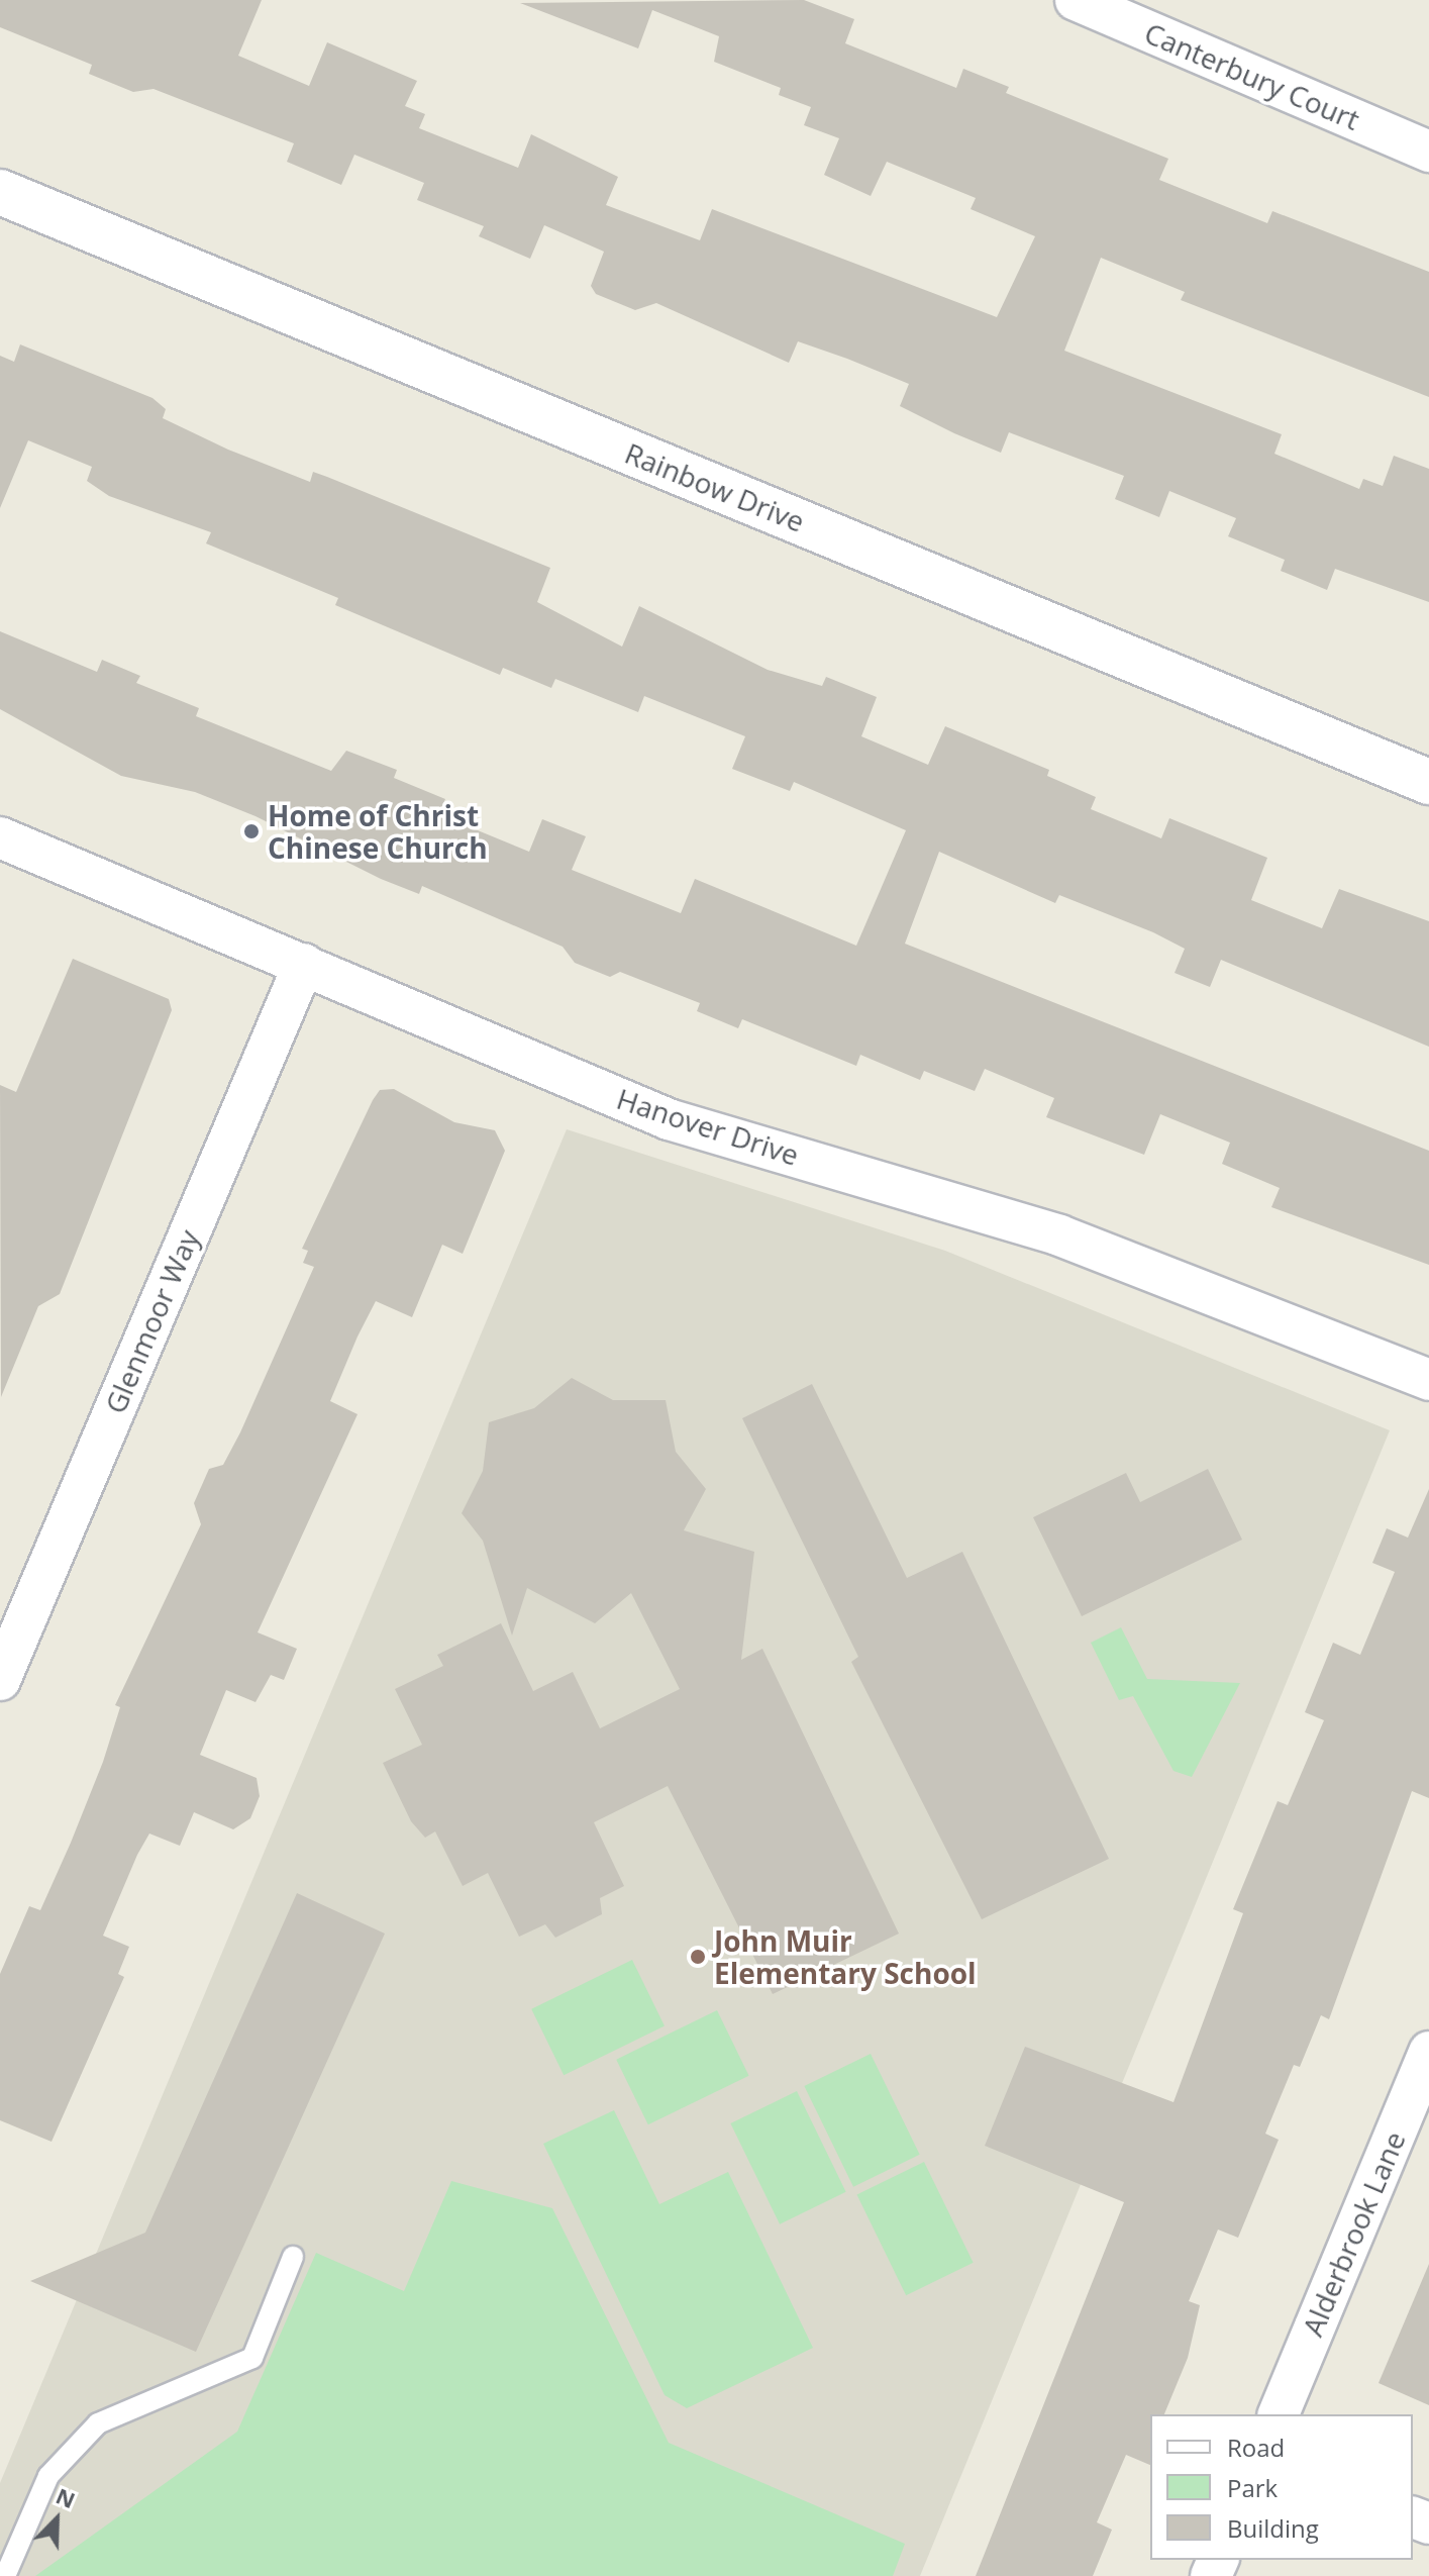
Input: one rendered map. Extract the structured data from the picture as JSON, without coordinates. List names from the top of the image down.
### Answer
{
  "streets": {
    "street": [
      "Canterbury Court",
      "Rainbow Drive",
      "Hanover Drive",
      "Glenmoor Way",
      "Alderbrook Lane"
    ]
  },
  "crossings": [
    ["Hanover Drive", "Glenmoor Way"]
  ],
  "places": ["Home of Christ Chinese Church", "John Muir Elementary School"],
  "legend": ["Road", "Park", "Building"],
  "north": "top right"
}
